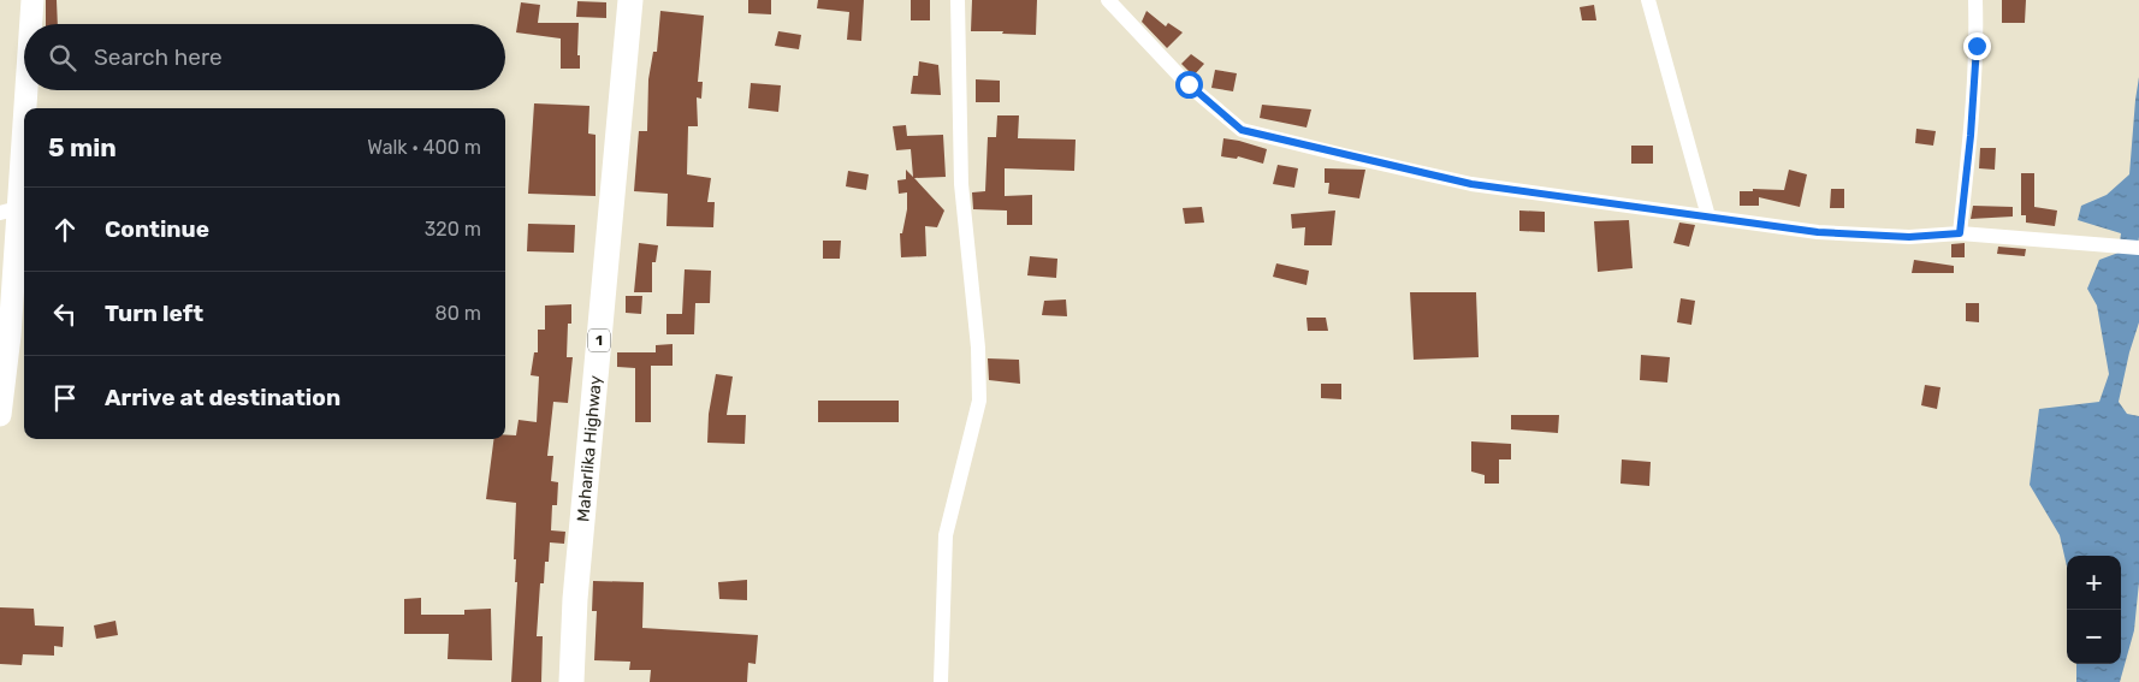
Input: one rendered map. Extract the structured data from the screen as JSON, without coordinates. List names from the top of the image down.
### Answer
{
  "streets": {
    "highway": ["1", "Maharlika Highway"]
  },
  "page": {
    "search": "Search here",
    "heading": ["5 min", "Walk · 400 m"],
    "list": [
      ["Continue", "320 m"],
      ["Turn left", "80 m"],
      "Arrive at destination"
    ],
    "map_buttons": ["+", "−"]
  }
}
